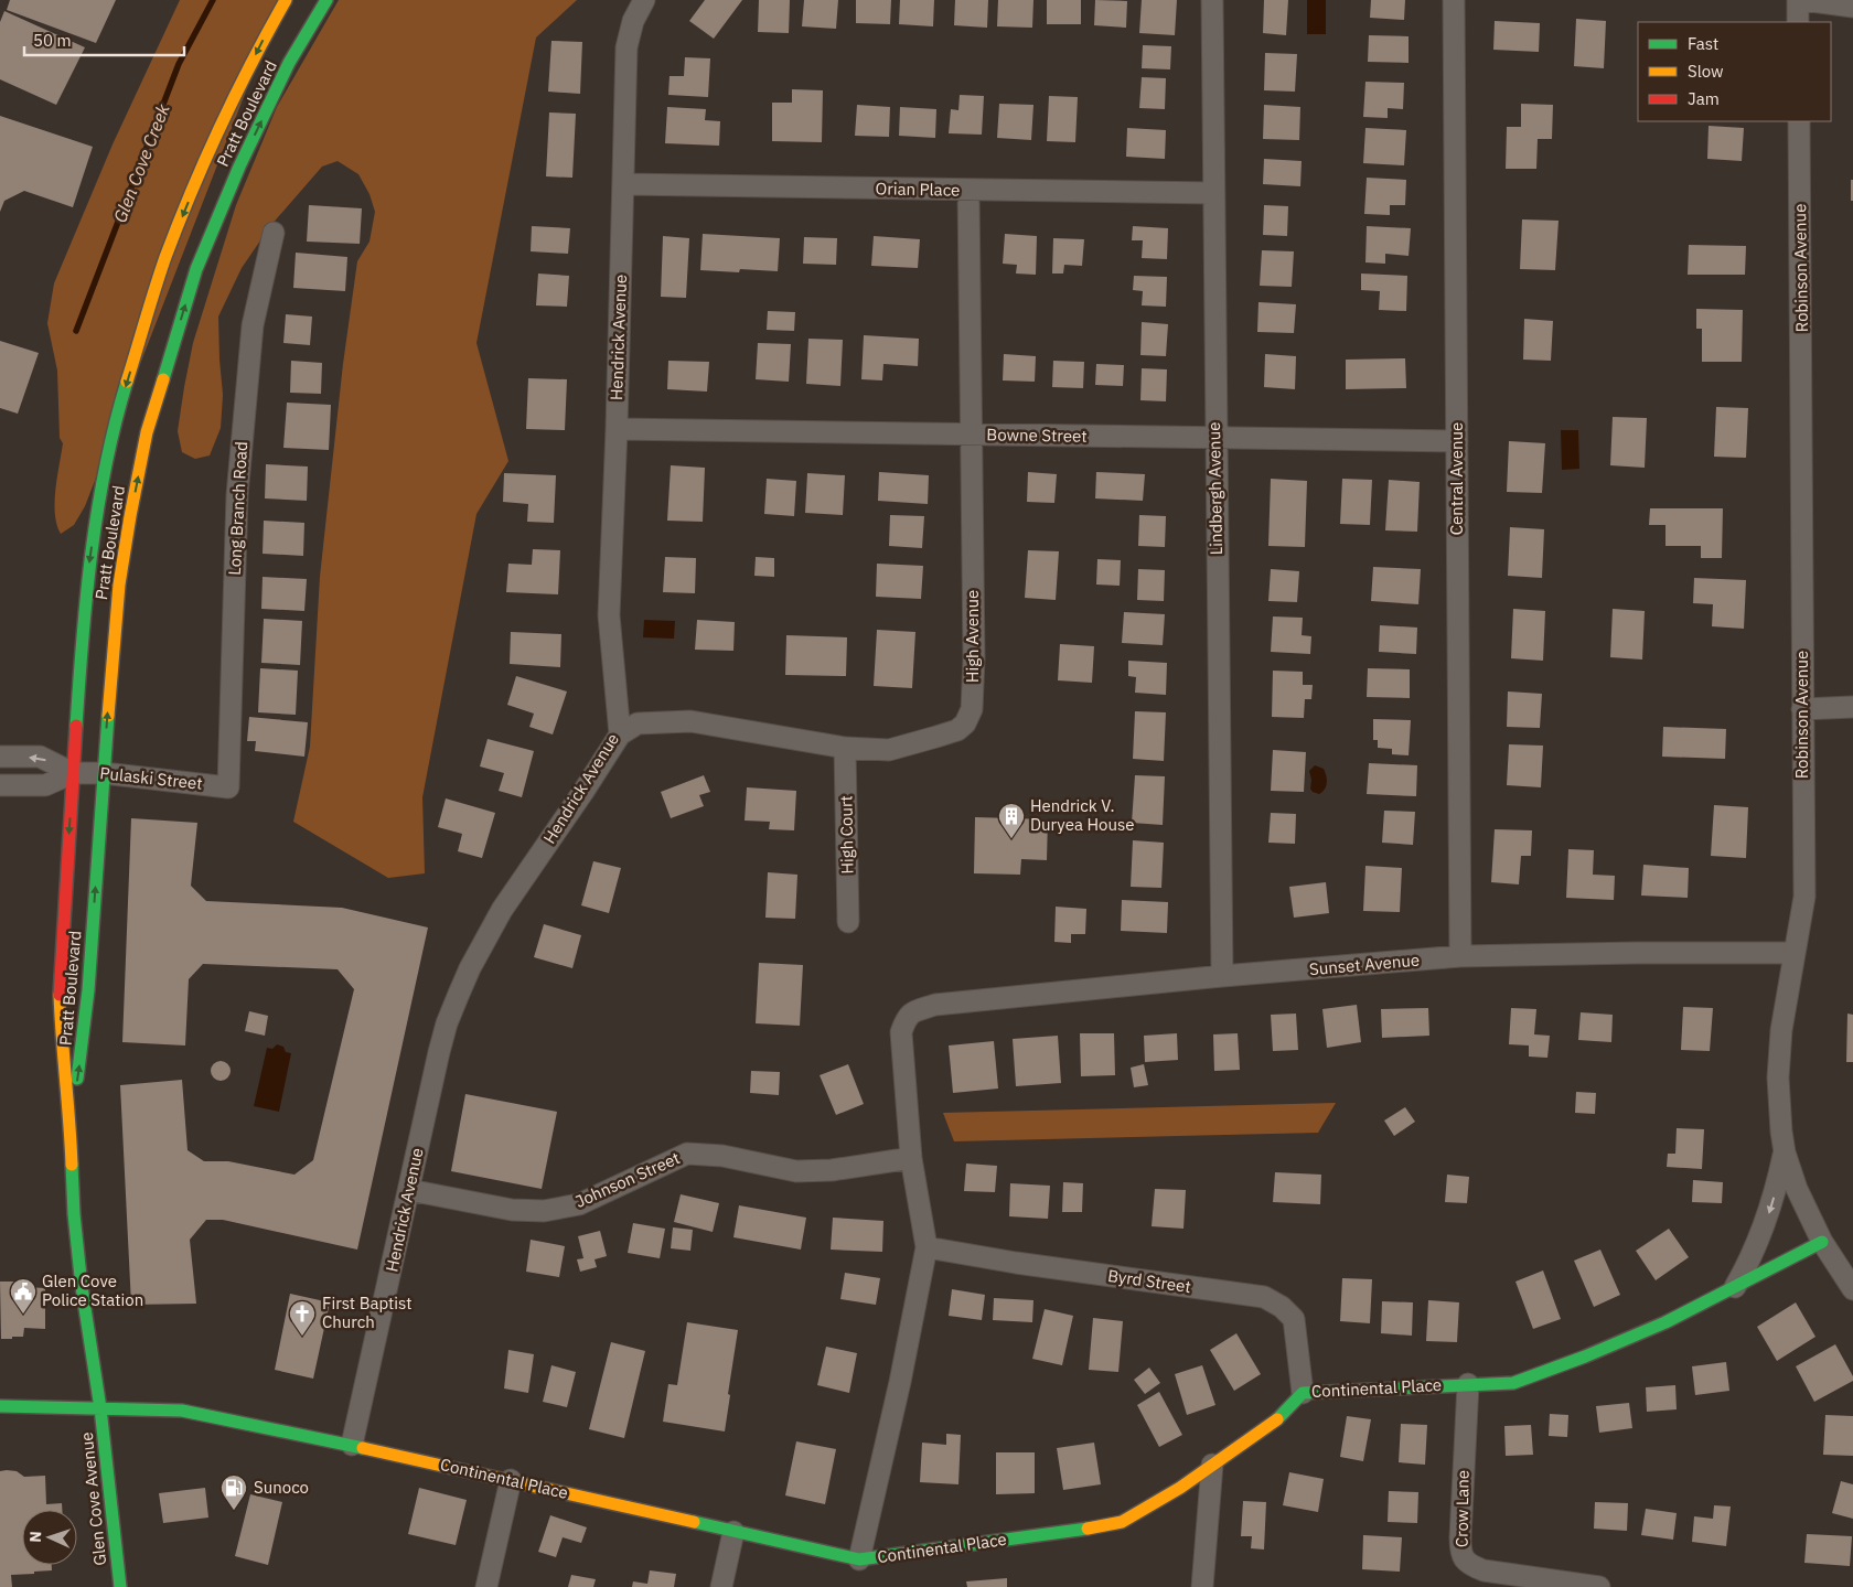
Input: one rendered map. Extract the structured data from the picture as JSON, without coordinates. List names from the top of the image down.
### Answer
{
  "streets": {
    "main road": ["Pratt Boulevard", "Continental Place", "Glen Cove Avenue"],
    "street": [
      "Orian Place",
      "Robinson Avenue",
      "Hendrick Avenue",
      "Bowne Street",
      "Central Avenue",
      "Lindbergh Avenue",
      "Long Branch Road",
      "High Avenue",
      "Pulaski Street",
      "High Court",
      "Sunset Avenue",
      "Johnson Street",
      "Byrd Street",
      "Crow Lane"
    ]
  },
  "crossings": [
    ["Pratt Boulevard", "Pulaski Street"],
    ["Pratt Boulevard", "Continental Place"],
    ["Pratt Boulevard", "Glen Cove Avenue"],
    ["Orian Place", "Hendrick Avenue"],
    ["Orian Place", "Lindbergh Avenue"],
    ["Orian Place", "High Avenue"],
    ["Robinson Avenue", "Sunset Avenue"],
    ["Robinson Avenue", "Continental Place"],
    ["Hendrick Avenue", "Bowne Street"],
    ["Hendrick Avenue", "High Avenue"],
    ["Hendrick Avenue", "Johnson Street"],
    ["Hendrick Avenue", "Continental Place"],
    ["Bowne Street", "Central Avenue"],
    ["Bowne Street", "Lindbergh Avenue"],
    ["Bowne Street", "High Avenue"],
    ["Central Avenue", "Sunset Avenue"],
    ["Lindbergh Avenue", "Sunset Avenue"],
    ["Long Branch Road", "Pulaski Street"],
    ["High Avenue", "High Court"],
    ["Sunset Avenue", "Johnson Street"],
    ["Byrd Street", "Continental Place"],
    ["Continental Place", "Glen Cove Avenue"],
    ["Continental Place", "Crow Lane"]
  ],
  "water": ["Glen Cove Creek"],
  "places": {
    "building": ["Hendrick V. Duryea House"],
    "public building": ["Glen Cove Police Station"],
    "church": ["First Baptist Church"],
    "fuel station": ["Sunoco"]
  },
  "legend": ["Fast", "Slow", "Jam"],
  "scale_bar": "50 m",
  "north": "left"
}
